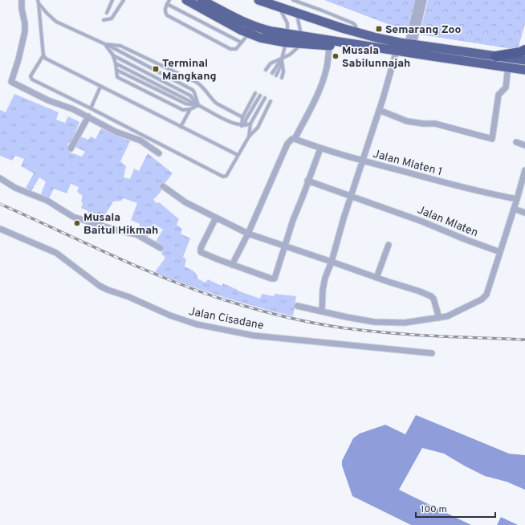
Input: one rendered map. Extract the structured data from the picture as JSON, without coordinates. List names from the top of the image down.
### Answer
{
  "streets": {
    "street": ["Jalan Mlaten 1", "Jalan Mlaten", "Jalan Cisadane"]
  },
  "places": {
    "transit": ["Semarang Zoo", "Terminal Mangkang"],
    "other": ["Musala Sabilunnajah", "Musala Baitul Hikmah"]
  },
  "scale_bar": "100 m"
}
